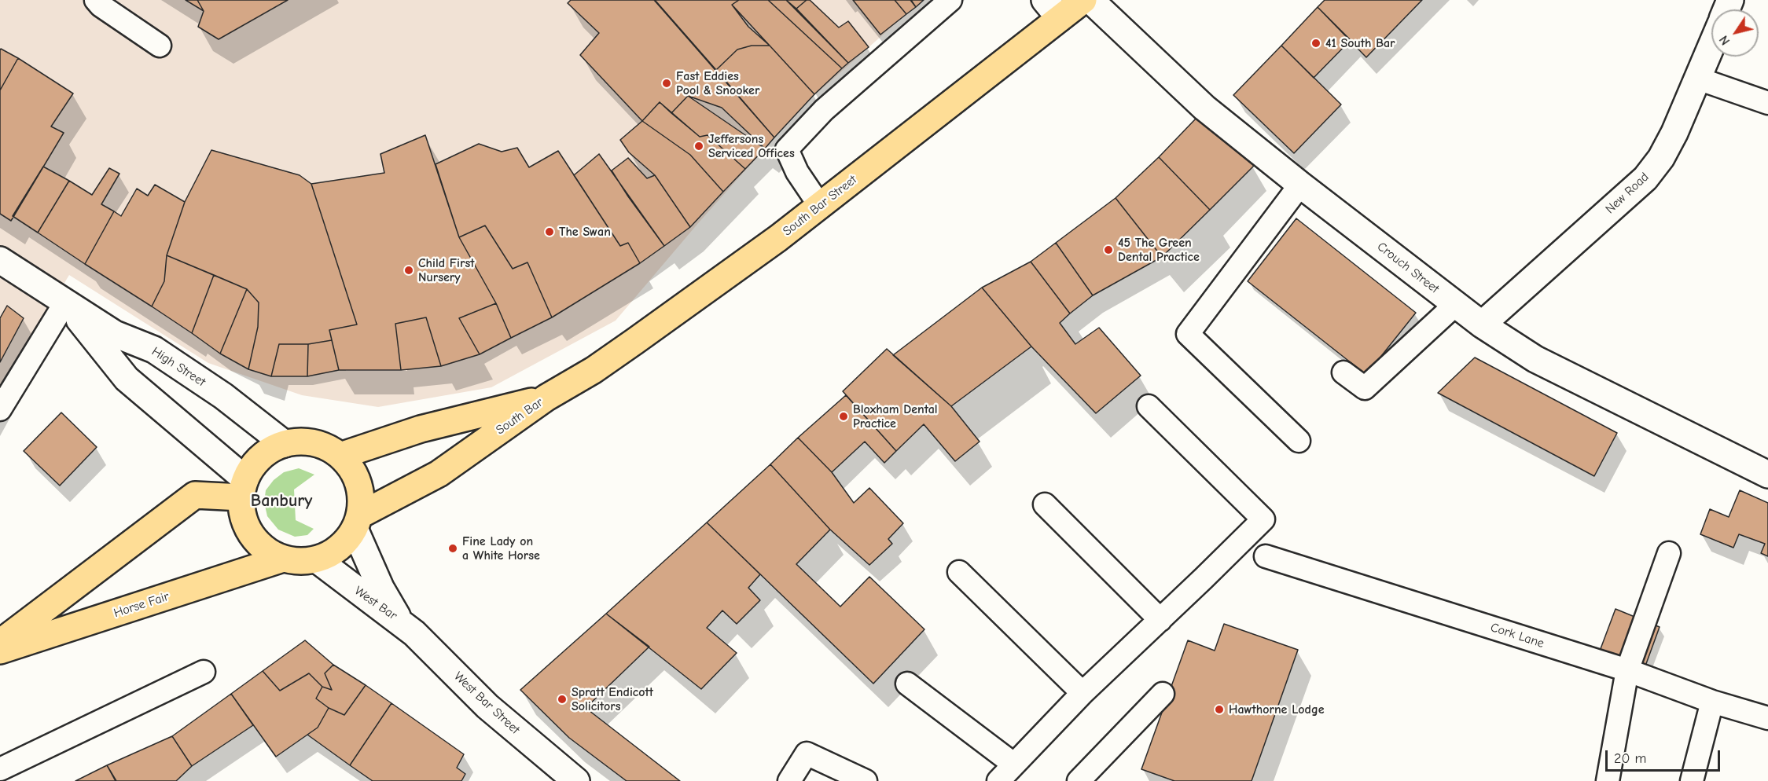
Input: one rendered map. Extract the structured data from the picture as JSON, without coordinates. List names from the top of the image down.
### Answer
{
  "streets": {
    "main road": ["South Bar Street", "South Bar", "Horse Fair"],
    "street": [
      "New Road",
      "Crouch Street",
      "High Street",
      "West Bar",
      "West Bar Street"
    ],
    "lane": ["Cork Lane"]
  },
  "crossings": [
    ["New Road", "Crouch Street"],
    ["South Bar Street", "South Bar"],
    ["High Street", "South Bar"],
    ["High Street", "West Bar"],
    ["High Street", "Horse Fair"],
    ["South Bar", "West Bar"],
    ["South Bar", "Horse Fair"],
    ["West Bar", "Horse Fair"],
    ["West Bar", "West Bar Street"]
  ],
  "districts": ["Banbury"],
  "places": [
    "41 South Bar",
    "Fast Eddies Pool & Snooker",
    "Jeffersons Serviced Offices",
    "The Swan",
    "45 The Green Dental Practice",
    "Child First Nursery",
    "Bloxham Dental Practice",
    "Fine Lady on a White Horse",
    "Spratt Endicott Solicitors",
    "Hawthorne Lodge"
  ],
  "scale_bar": "20 m",
  "north": "bottom left"
}
